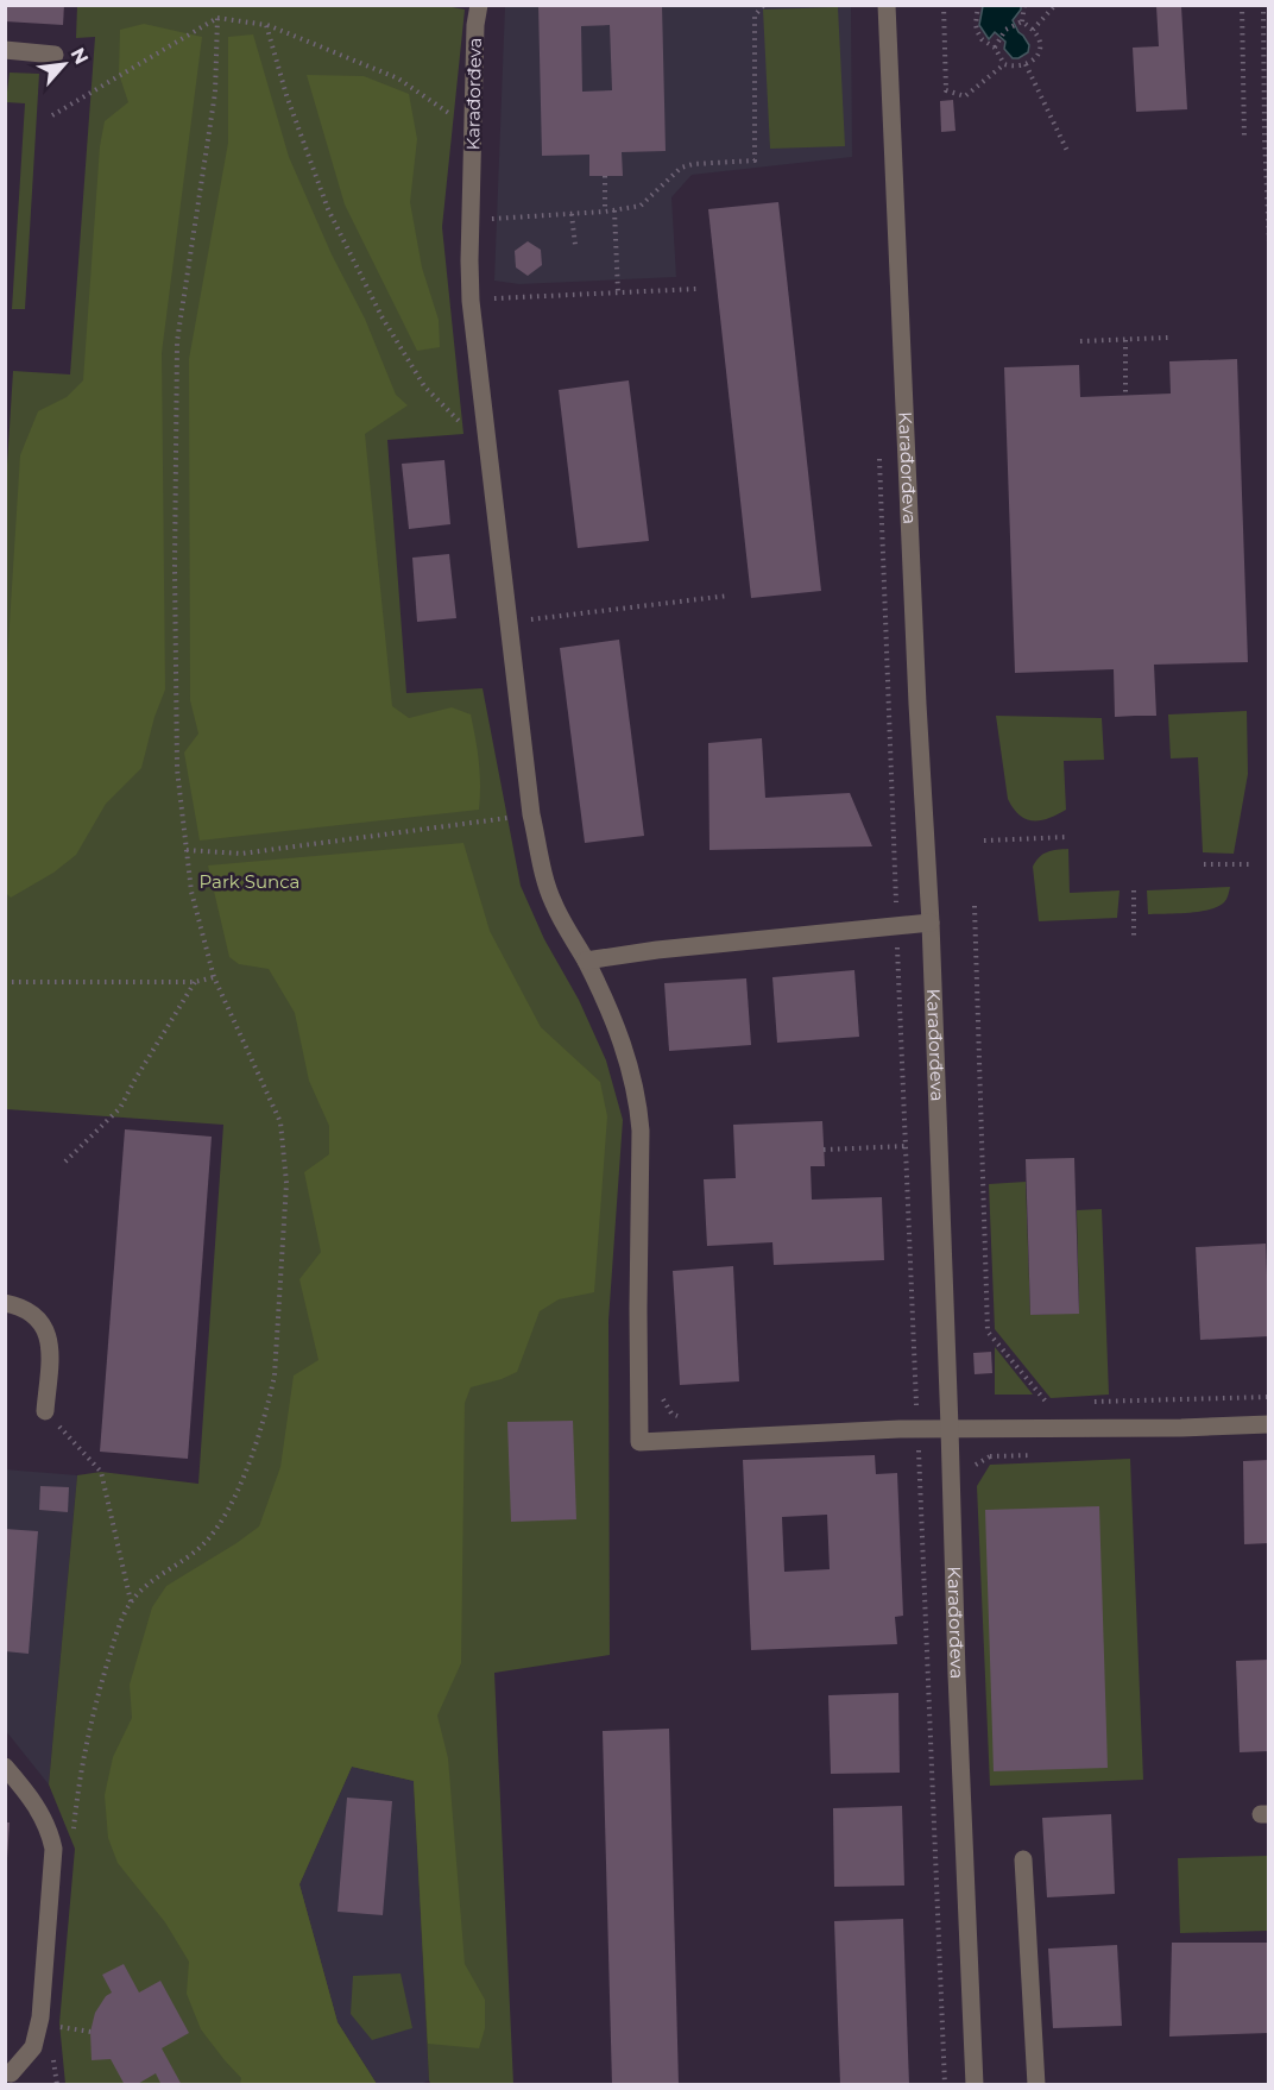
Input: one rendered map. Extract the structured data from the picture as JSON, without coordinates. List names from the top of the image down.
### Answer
{
  "streets": {
    "street": ["Karađorđeva"]
  },
  "parks": ["Park Sunca"],
  "north": "top right"
}
